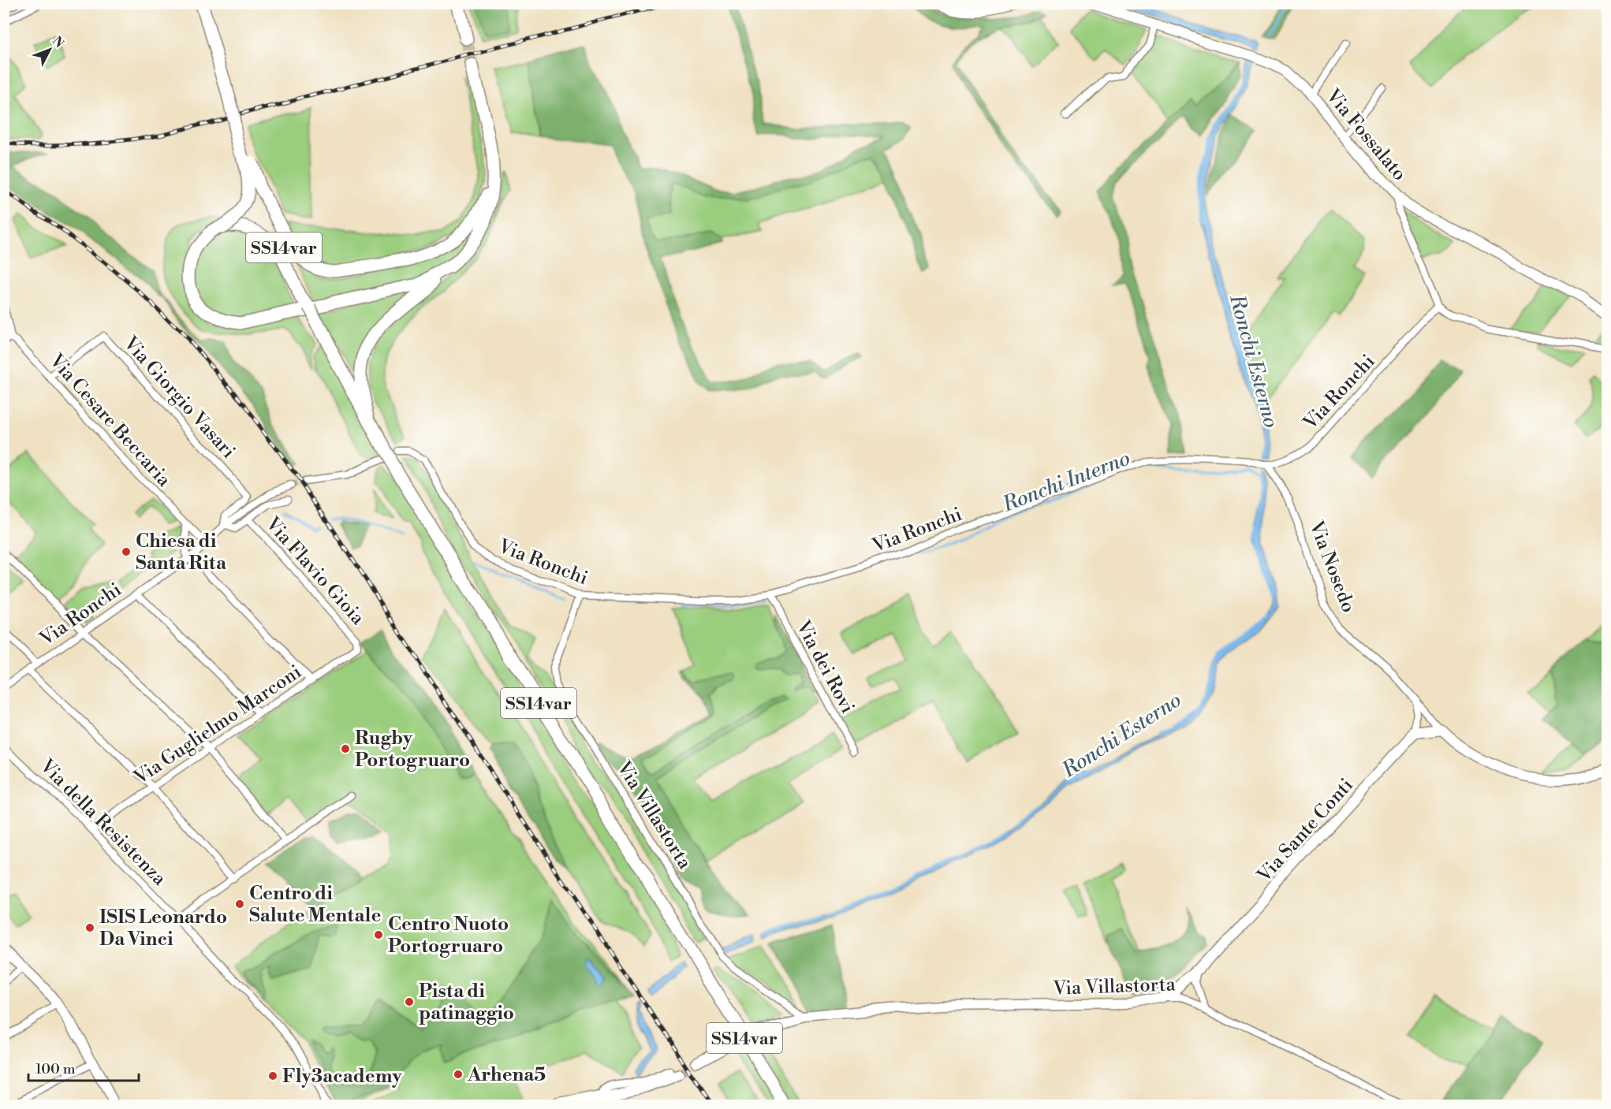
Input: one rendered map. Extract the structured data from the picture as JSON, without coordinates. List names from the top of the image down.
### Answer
{
  "streets": {
    "highway": ["SS14var"],
    "street": [
      "Via Fossalato",
      "Via Ronchi",
      "Via Giorgio Vasari",
      "Via Cesare Beccaria",
      "Via Nosedo",
      "Via Flavio Gioia",
      "Via dei Rovi",
      "Via Guglielmo Marconi",
      "Via Villastorta",
      "Via della Resistenza",
      "Via Sante Conti"
    ]
  },
  "crossings": [
    ["SS14var", "Via Ronchi"],
    ["Via Ronchi", "Via Giorgio Vasari"],
    ["Via Ronchi", "Via Cesare Beccaria"],
    ["Via Ronchi", "Via Nosedo"],
    ["Via Ronchi", "Via dei Rovi"],
    ["Via Ronchi", "Via Villastorta"],
    ["Via Giorgio Vasari", "Via Cesare Beccaria"],
    ["Via Flavio Gioia", "Via Guglielmo Marconi"],
    ["Via Guglielmo Marconi", "Via della Resistenza"],
    ["Via Villastorta", "Via Sante Conti"]
  ],
  "water": ["Ronchi Esterno", "Ronchi Interno"],
  "places": [
    "Chiesa di Santa Rita",
    "Rugby Portogruaro",
    "Centro di Salute Mentale",
    "ISIS Leonardo Da Vinci",
    "Centro Nuoto Portogruaro",
    "Pista di patinaggio",
    "Arhena5",
    "Fly3academy"
  ],
  "scale_bar": "100 m",
  "north": "top right"
}
